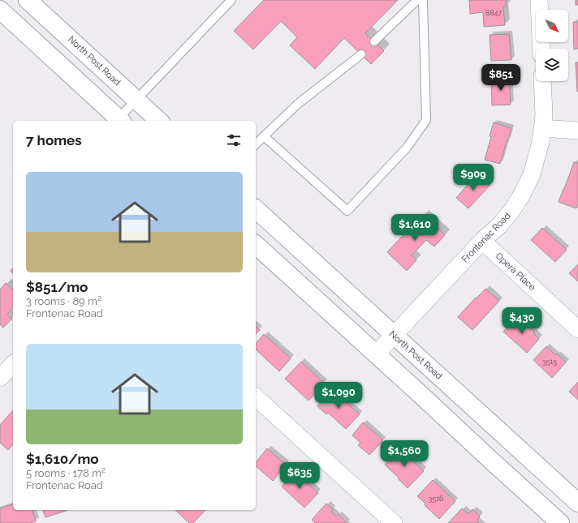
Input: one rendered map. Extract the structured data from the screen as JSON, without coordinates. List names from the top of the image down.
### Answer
{
  "streets": {
    "main road": ["North Post Road"],
    "street": ["Frontenac Road", "Opera Place"]
  },
  "crossings": [
    ["North Post Road", "Frontenac Road"],
    ["Frontenac Road", "Opera Place"]
  ],
  "house_numbers": ["8847", "3515", "3516"],
  "north": "bottom right",
  "page": {
    "price": [
      "$851",
      "$909",
      "$1,610",
      "$430",
      "$1,090",
      "$1,560",
      "$635"
    ],
    "heading": "7 homes",
    "list": [
      {
        "name": "$851/mo",
        "note": "3 rooms · 89 m² · Frontenac Road"
      },
      {
        "name": "$1,610/mo",
        "note": "5 rooms · 178 m² · Frontenac Road"
      }
    ]
  }
}
